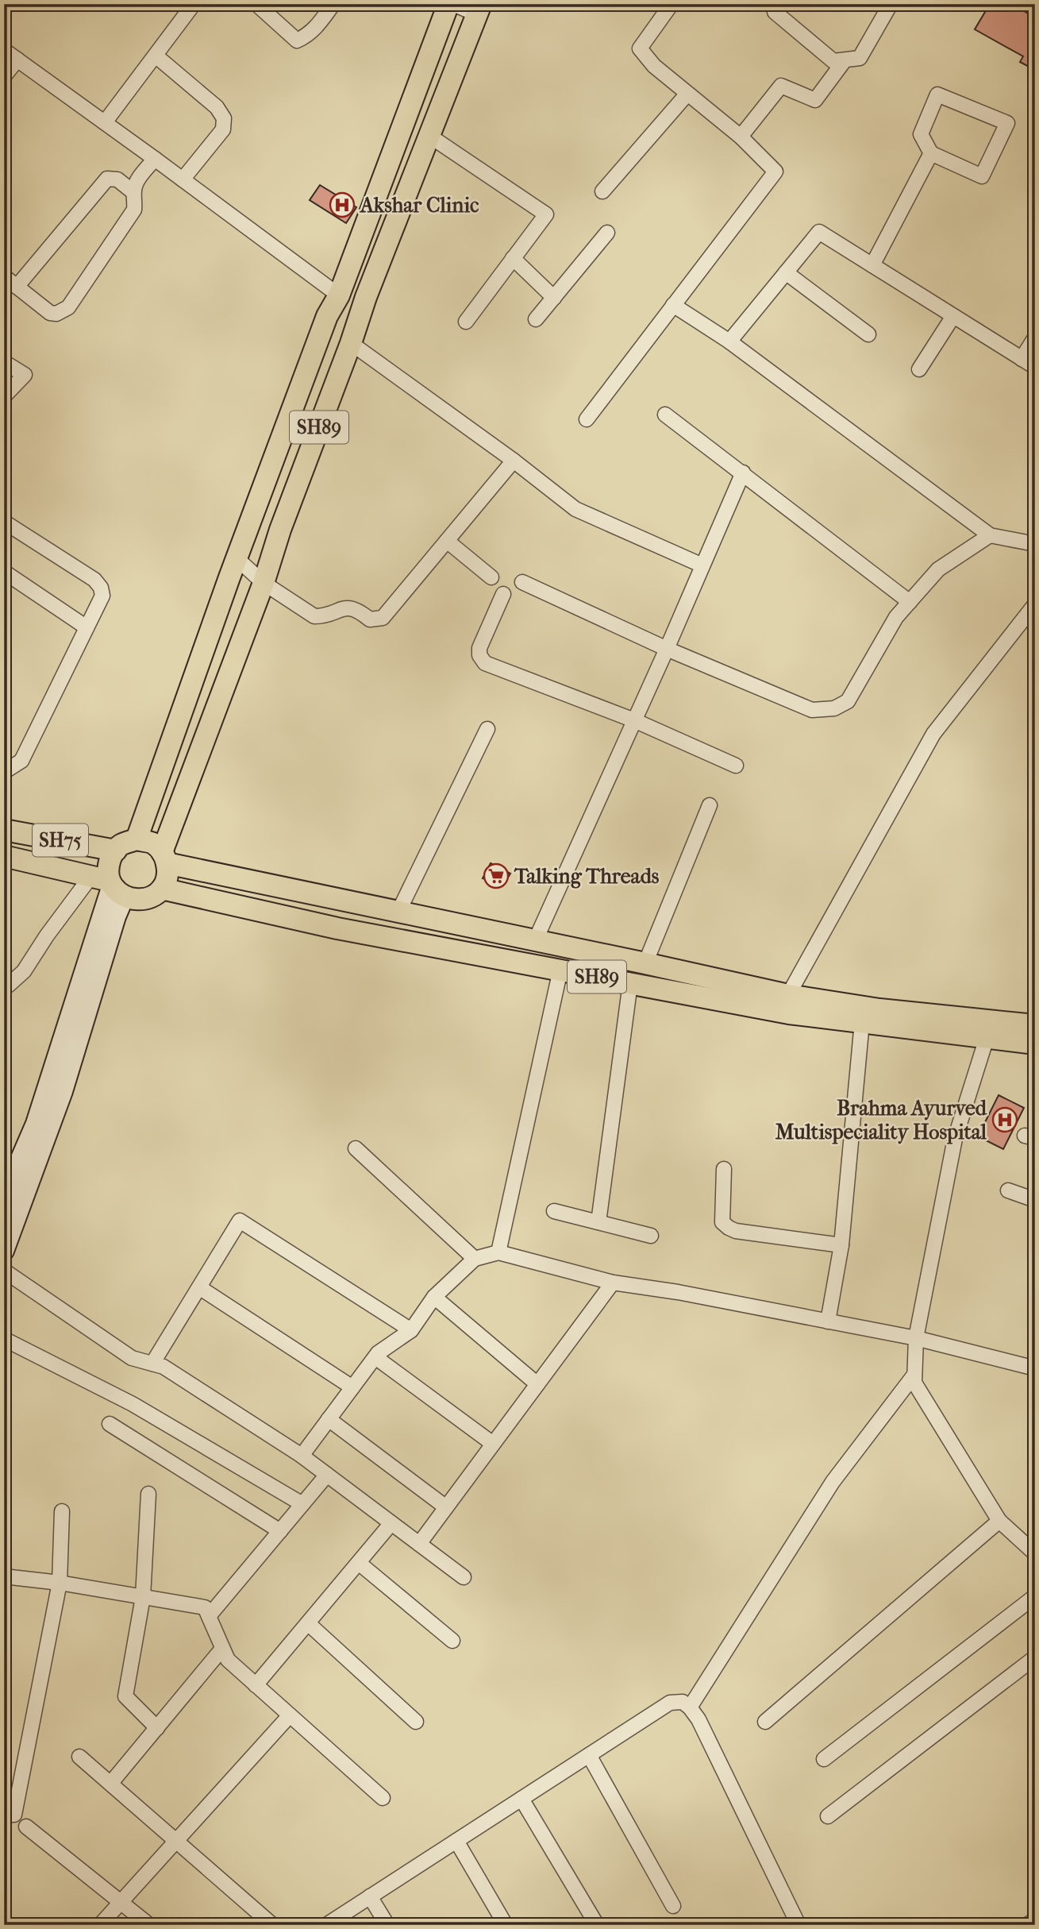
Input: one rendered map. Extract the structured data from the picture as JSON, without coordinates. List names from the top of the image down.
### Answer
{
  "streets": {
    "main road": ["SH89", "SH75"]
  },
  "crossings": [
    ["SH89", "SH75"]
  ],
  "places": {
    "hospital": ["Akshar Clinic", "Brahma Ayurved Multispeciality Hospital"],
    "supermarket": ["Talking Threads"]
  }
}
